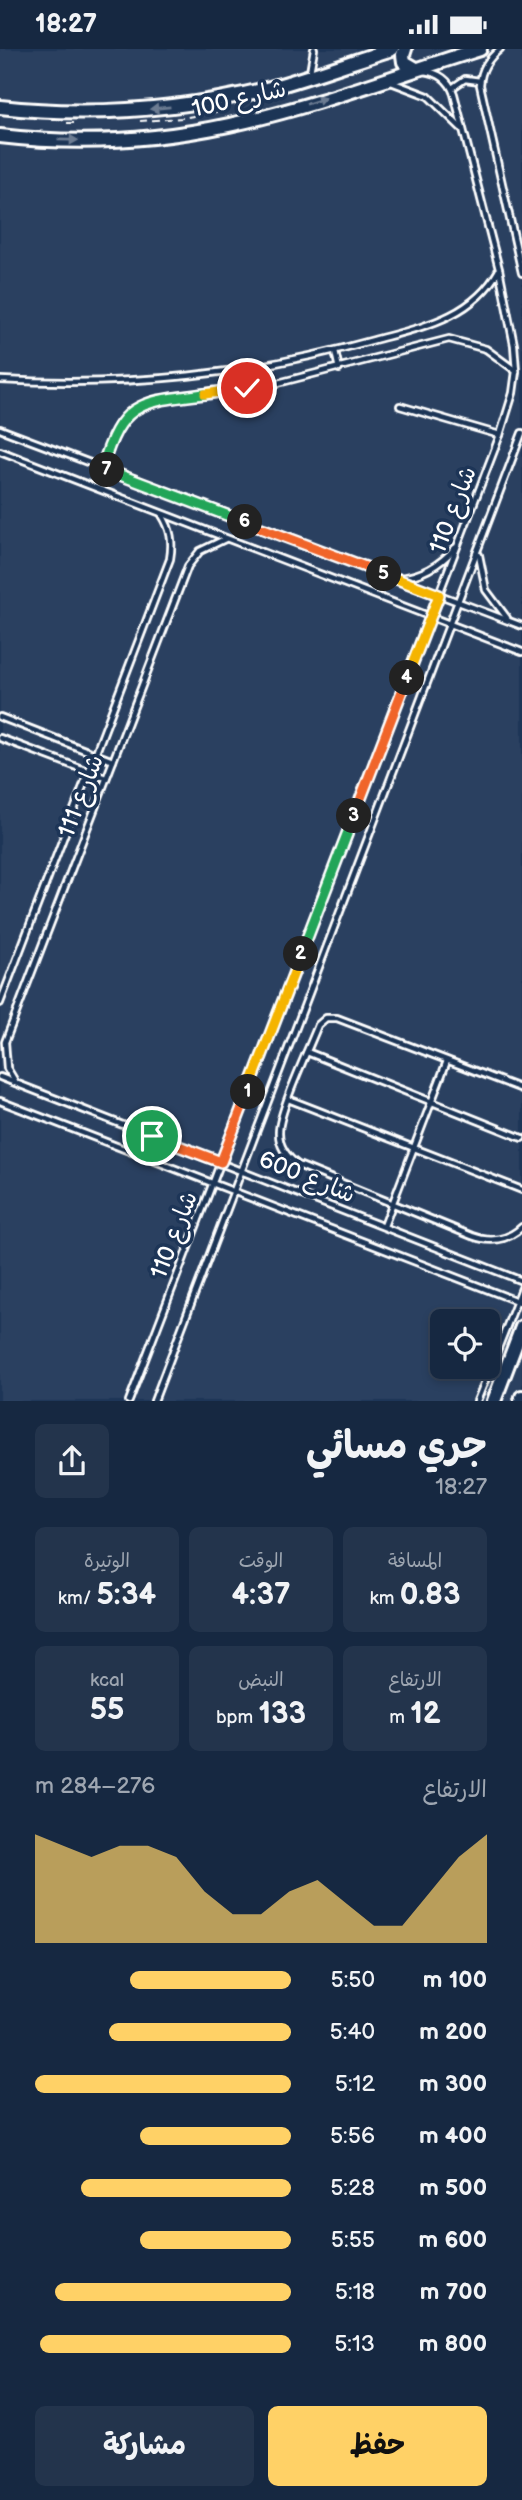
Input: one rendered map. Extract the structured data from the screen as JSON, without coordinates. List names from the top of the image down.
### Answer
{
  "streets": {
    "street": ["شارع 100"],
    "lane": ["شارع 110", "شارع 111", "شارع 600"]
  },
  "crossings": [
    ["شارع 110", "شارع 600"],
    ["شارع 111", "شارع 600"]
  ],
  "page": {
    "status": "18:27",
    "pins": [
      "7",
      "6",
      "5",
      "4",
      "3",
      "2",
      "1"
    ],
    "heading": ["جري مسائي", "18:27"],
    "stats": [
      ["المسافة", "0.83 km"],
      ["الوقت", "4:37"],
      ["الوتيرة", "5:34 /km"],
      ["الارتفاع", "12 m"],
      ["النبض", "133 bpm"],
      ["kcal", "55"]
    ],
    "chart": ["الارتفاع", "276–284 m"],
    "list": [
      {
        "name": "100 m",
        "note": "5:50"
      },
      {
        "name": "200 m",
        "note": "5:40"
      },
      {
        "name": "300 m",
        "note": "5:12"
      },
      {
        "name": "400 m",
        "note": "5:56"
      },
      {
        "name": "500 m",
        "note": "5:28"
      },
      {
        "name": "600 m",
        "note": "5:55"
      },
      {
        "name": "700 m",
        "note": "5:18"
      },
      {
        "name": "800 m",
        "note": "5:13"
      }
    ],
    "buttons": ["حفظ", "مشاركة"]
  }
}
